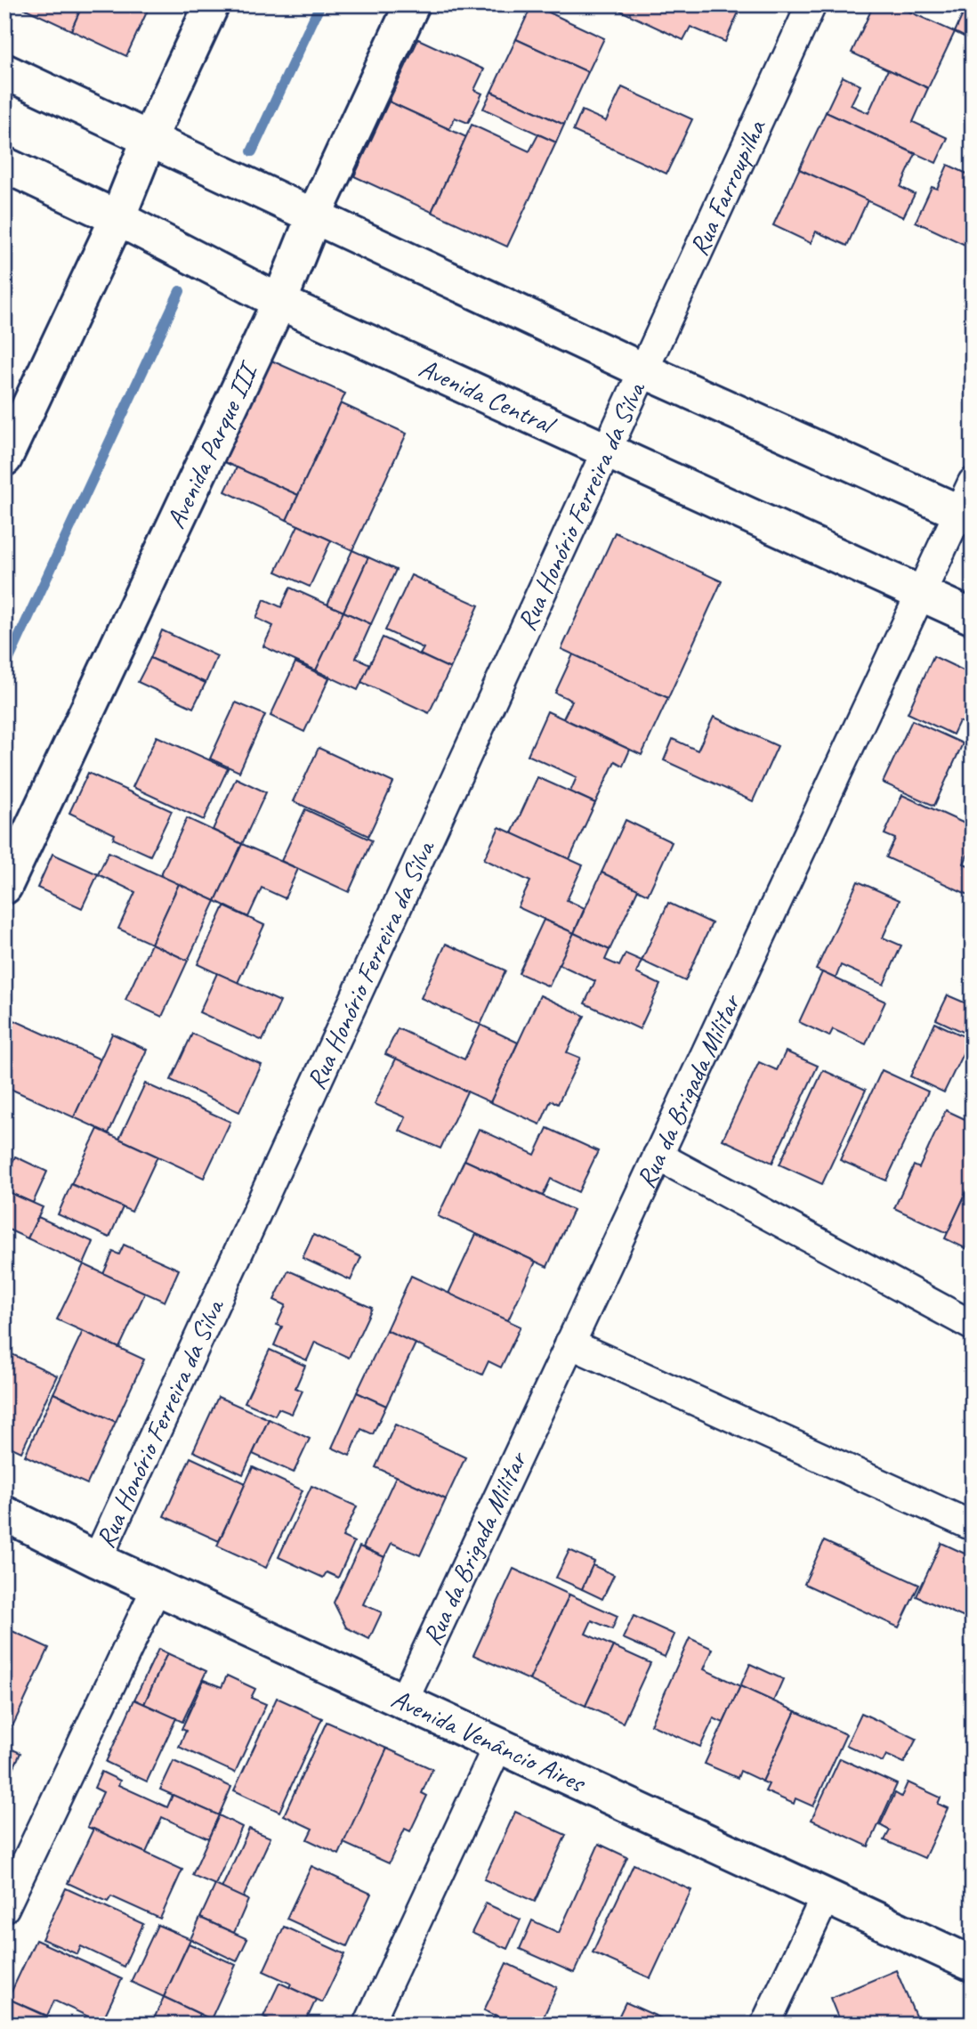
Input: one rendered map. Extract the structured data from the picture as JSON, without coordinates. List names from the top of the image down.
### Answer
{
  "streets": {
    "street": [
      "Rua Farroupilha",
      "Avenida Central",
      "Avenida Parque III",
      "Rua Honório Ferreira da Silva",
      "Rua da Brigada Militar",
      "Avenida Venâncio Aires"
    ]
  },
  "crossings": [
    ["Rua Farroupilha", "Rua Honório Ferreira da Silva"],
    ["Avenida Central", "Avenida Parque III"],
    ["Avenida Central", "Rua Honório Ferreira da Silva"],
    ["Avenida Central", "Rua da Brigada Militar"],
    ["Rua Honório Ferreira da Silva", "Avenida Venâncio Aires"],
    ["Rua da Brigada Militar", "Avenida Venâncio Aires"]
  ]
}
